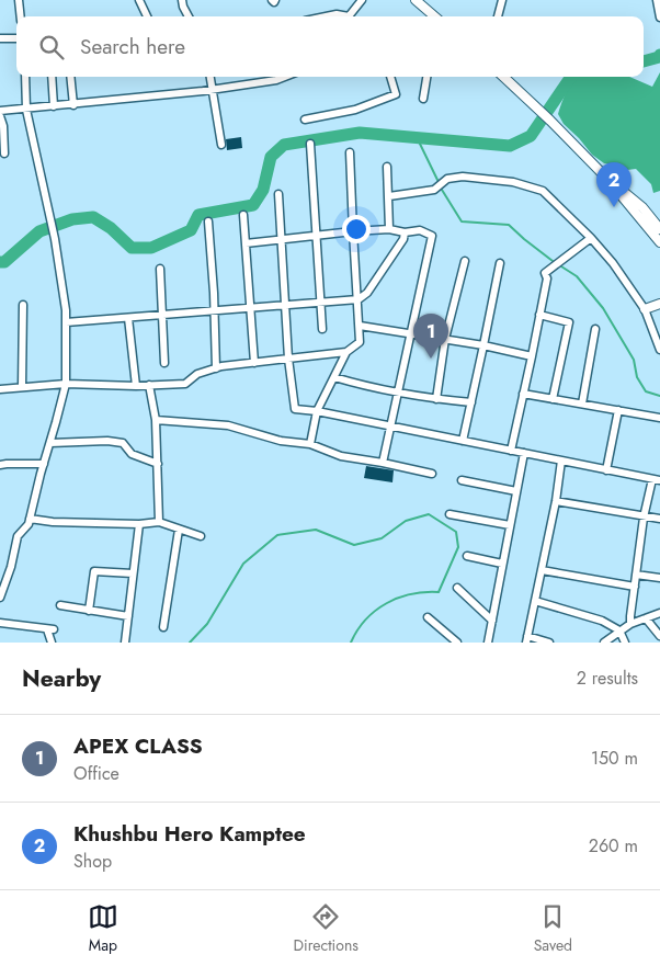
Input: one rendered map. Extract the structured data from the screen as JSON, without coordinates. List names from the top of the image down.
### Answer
{
  "page": {
    "search": "Search here",
    "pins": ["2", "1"],
    "heading": ["Nearby", "2 results"],
    "list": [
      {
        "mark": "1",
        "name": "APEX CLASS",
        "note": "Office",
        "value": "150 m"
      },
      {
        "mark": "2",
        "name": "Khushbu Hero Kamptee",
        "note": "Shop",
        "value": "260 m"
      }
    ],
    "nav": ["Map", "Directions", "Saved"]
  }
}
